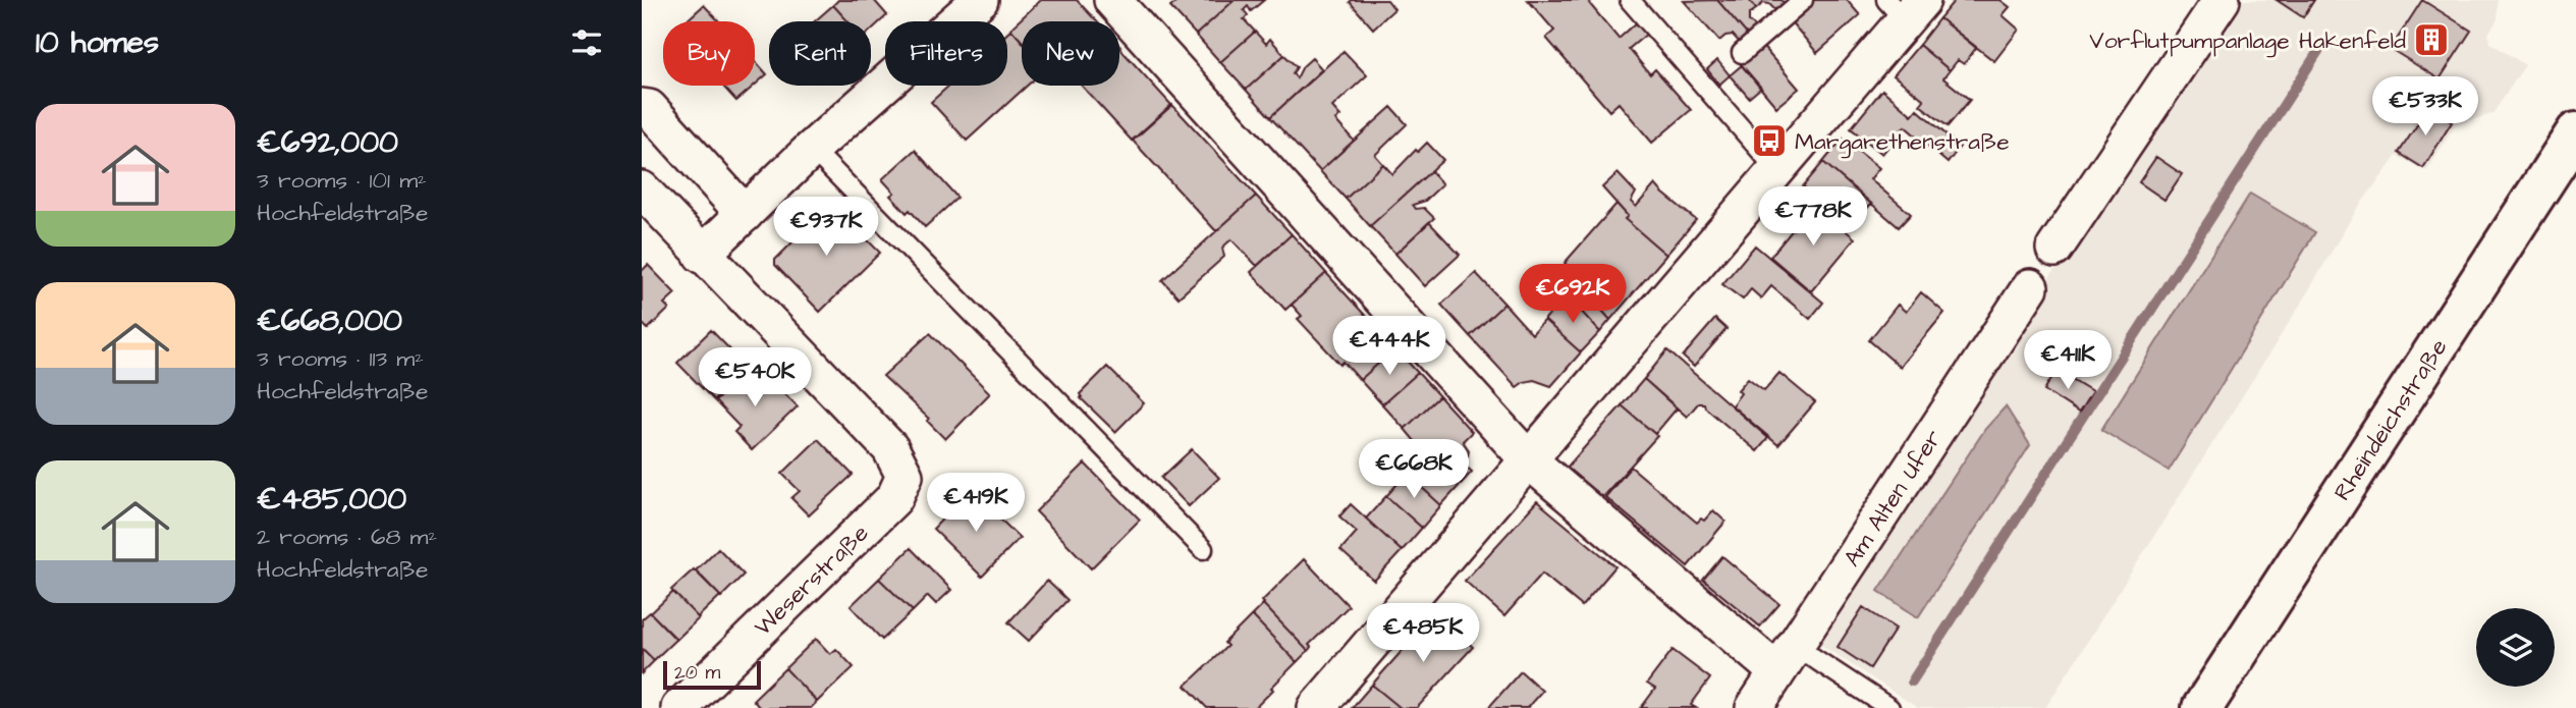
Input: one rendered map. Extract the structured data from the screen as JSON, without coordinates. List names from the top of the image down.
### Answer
{
  "streets": {
    "main road": ["Rheindeichstraße"],
    "street": ["Am Alten Ufer", "Weserstraße"]
  },
  "places": {
    "building": ["Vorflutpumpanlage Hakenfeld"],
    "bus stop": ["Margarethenstraße"]
  },
  "scale_bar": "20 m",
  "page": {
    "heading": "10 homes",
    "chip": [
      "Buy",
      "Rent",
      "Filters",
      "New"
    ],
    "price": [
      "€533K",
      "€778K",
      "€937K",
      "€692K",
      "€444K",
      "€411K",
      "€540K",
      "€668K",
      "€419K",
      "€485K"
    ],
    "list": [
      {
        "name": "€692,000",
        "note": "3 rooms · 101 m² · Hochfeldstraße"
      },
      {
        "name": "€668,000",
        "note": "3 rooms · 113 m² · Hochfeldstraße"
      },
      {
        "name": "€485,000",
        "note": "2 rooms · 68 m² · Hochfeldstraße"
      }
    ],
    "scale": "20 m"
  }
}
